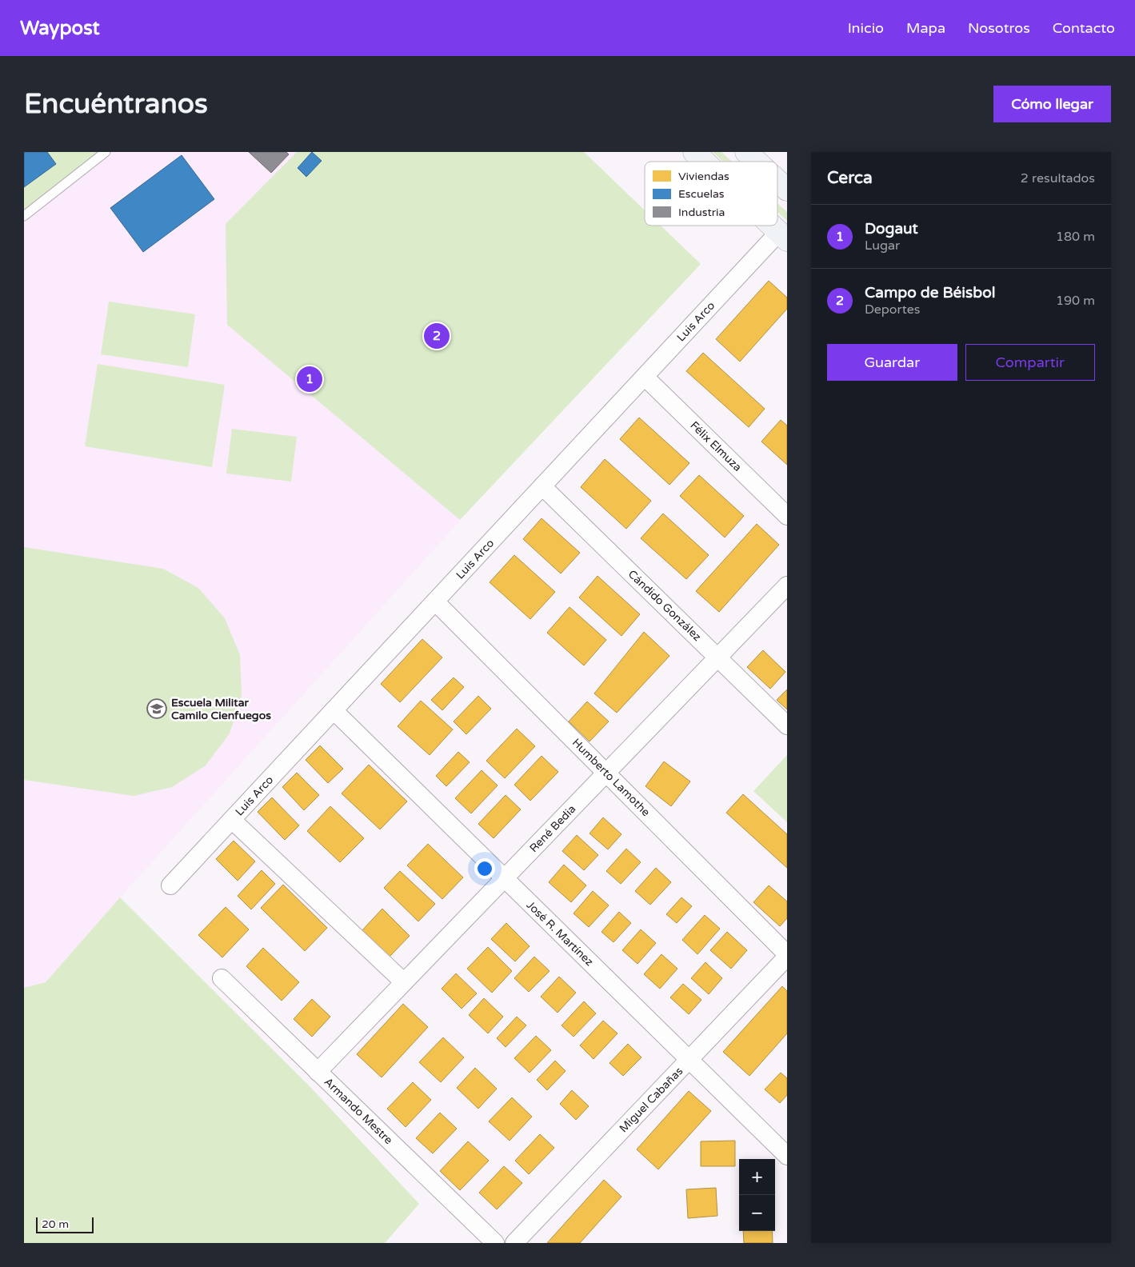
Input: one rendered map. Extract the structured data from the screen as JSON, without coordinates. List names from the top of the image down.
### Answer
{
  "streets": {
    "street": [
      "Luis Arco",
      "Félix Elmuza",
      "Cándido González",
      "Humberto Lamothe",
      "René Bedia",
      "José R. Martínez",
      "Miguel Cabañas",
      "Armando Mestre"
    ]
  },
  "crossings": [
    ["Luis Arco", "Félix Elmuza"],
    ["Luis Arco", "Cándido González"],
    ["Luis Arco", "Humberto Lamothe"],
    ["Luis Arco", "José R. Martínez"],
    ["Cándido González", "René Bedia"],
    ["Humberto Lamothe", "René Bedia"],
    ["Humberto Lamothe", "Miguel Cabañas"],
    ["René Bedia", "José R. Martínez"],
    ["René Bedia", "Armando Mestre"],
    ["José R. Martínez", "Miguel Cabañas"]
  ],
  "places": {
    "school or university": ["Escuela Militar Camilo Cienfuegos"]
  },
  "legend": ["Viviendas", "Escuelas", "Industria"],
  "scale_bar": "20 m",
  "page": {
    "header": "Waypost",
    "nav": [
      "Inicio",
      "Mapa",
      "Nosotros",
      "Contacto"
    ],
    "buttons": [
      "Cómo llegar",
      ["Guardar", "Compartir"]
    ],
    "title": "Encuéntranos",
    "heading": ["Cerca", "2 resultados"],
    "list": [
      {
        "mark": "1",
        "name": "Dogaut",
        "note": "Lugar",
        "value": "180 m"
      },
      {
        "mark": "2",
        "name": "Campo de Béisbol",
        "note": "Deportes",
        "value": "190 m"
      }
    ],
    "pins": ["2", "1"],
    "map_buttons": ["+", "−"],
    "scale": "20 m"
  }
}
